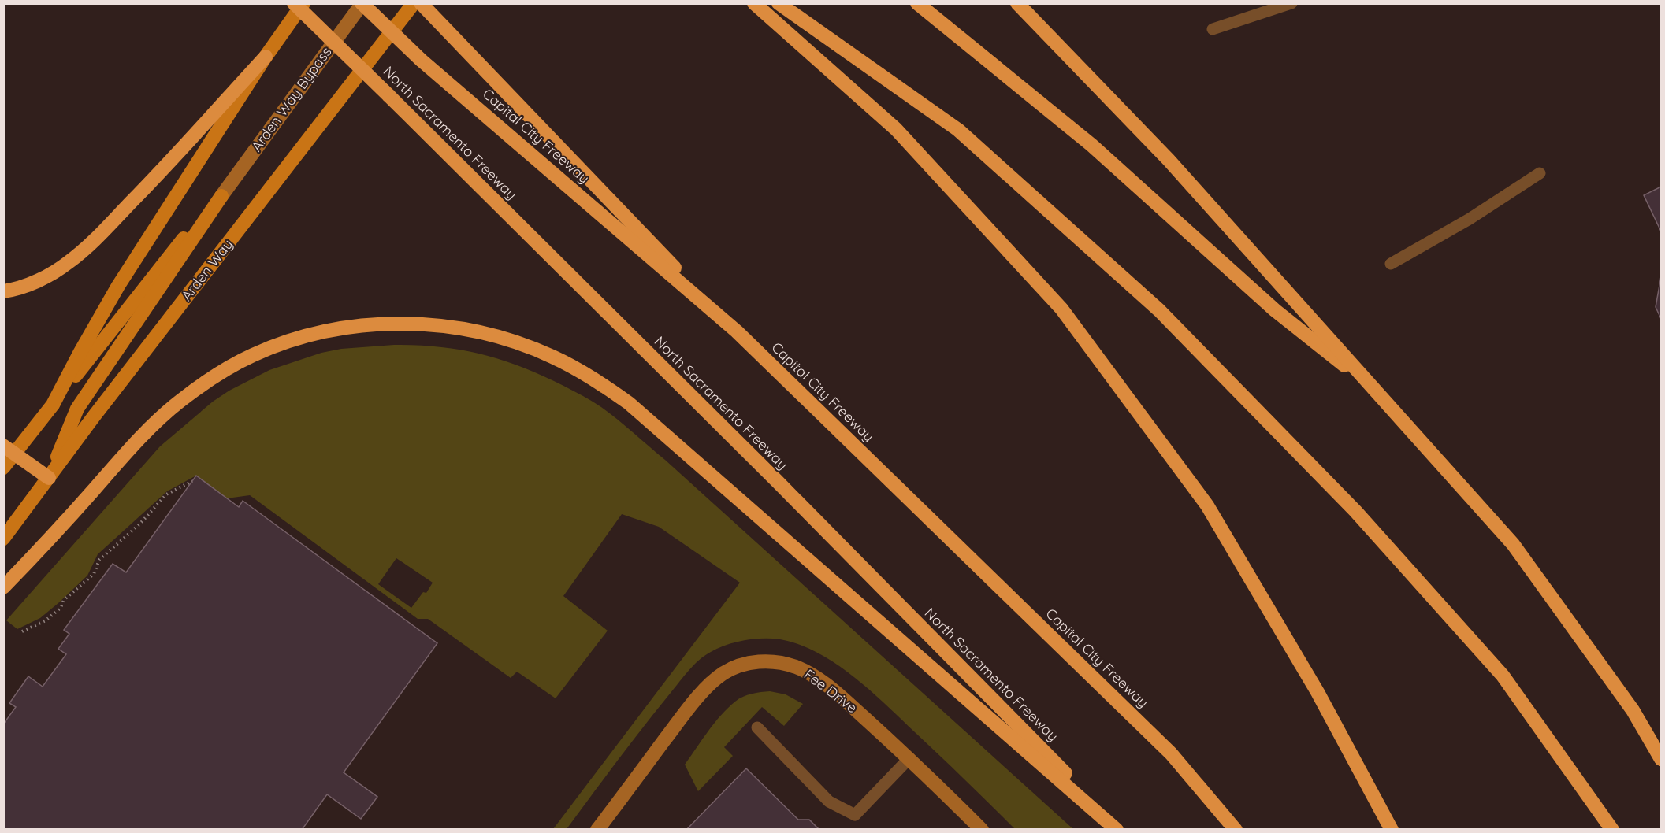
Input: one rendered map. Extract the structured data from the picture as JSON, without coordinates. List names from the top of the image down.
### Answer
{
  "streets": {
    "highway": ["North Sacramento Freeway", "Capital City Freeway"],
    "main road": ["Arden Way"],
    "street": ["Arden Way Bypass", "Fee Drive"]
  },
  "crossings": [
    ["Arden Way Bypass", "Capital City Freeway"]
  ]
}
